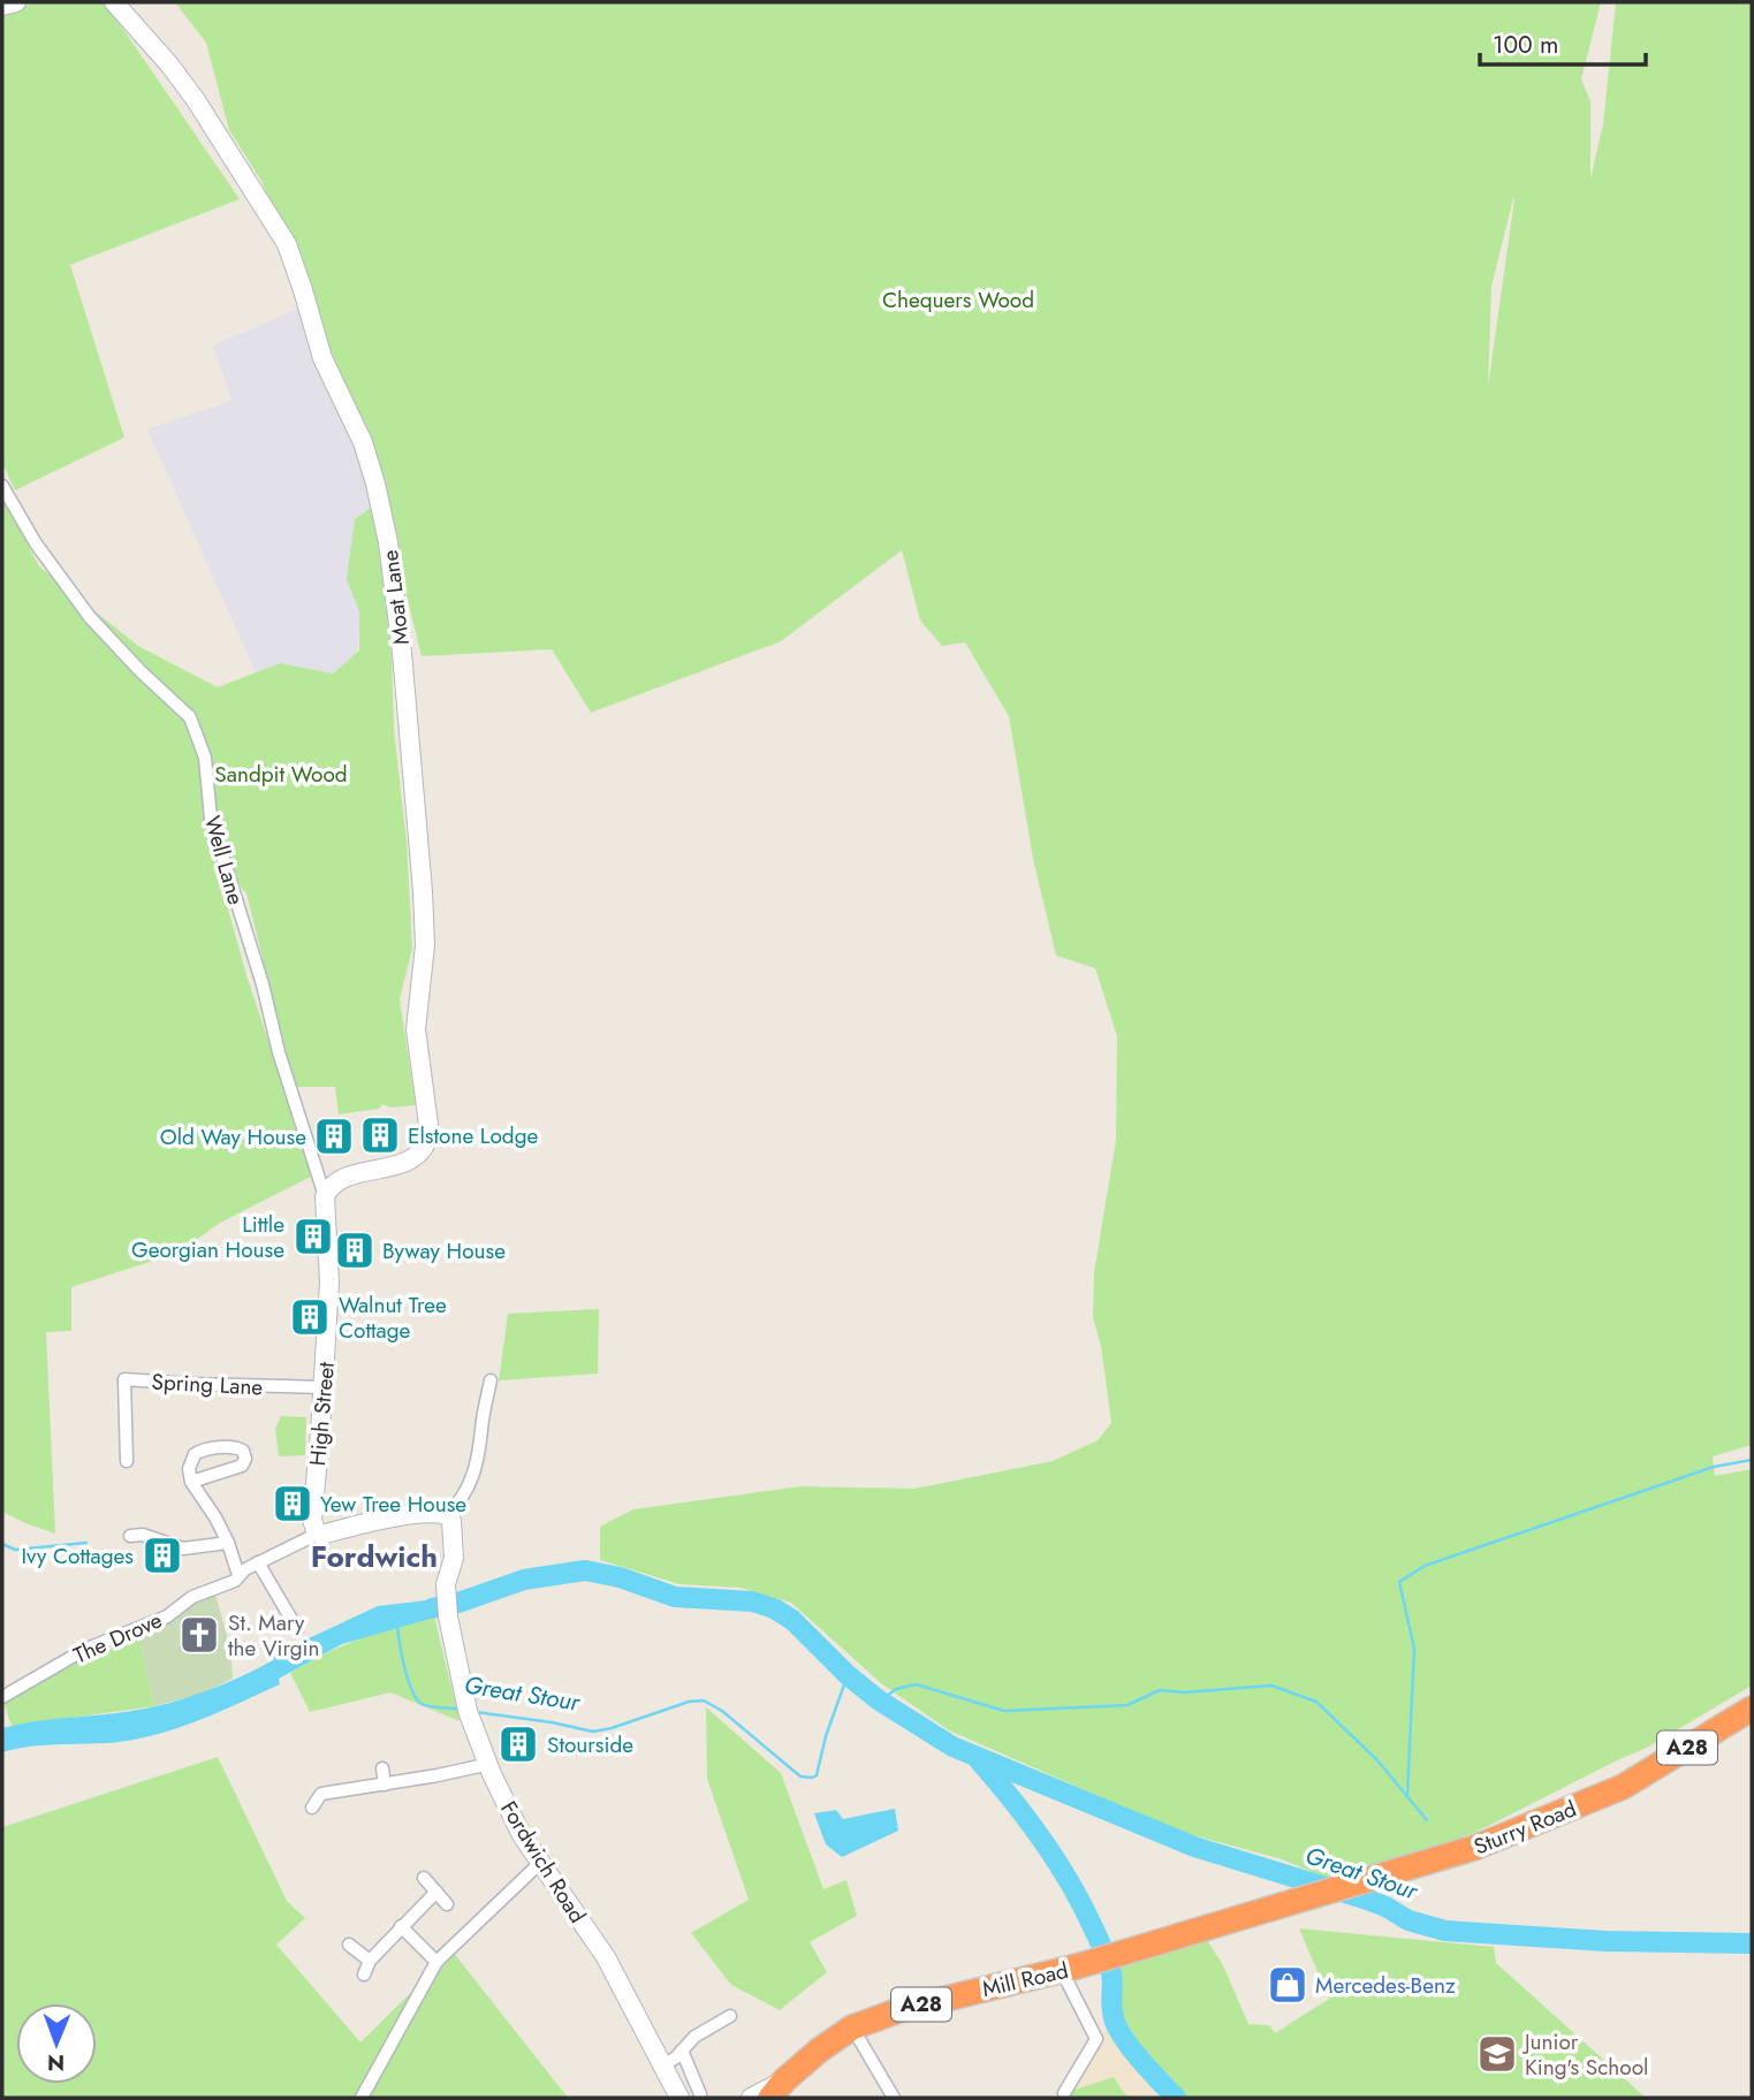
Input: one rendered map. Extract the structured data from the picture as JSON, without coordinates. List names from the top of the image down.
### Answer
{
  "streets": {
    "highway": ["A28", "Sturry Road", "Mill Road"],
    "street": [
      "Moat Lane",
      "Well Lane",
      "Spring Lane",
      "High Street",
      "The Drove",
      "Fordwich Road"
    ]
  },
  "crossings": [
    ["Moat Lane", "Well Lane"],
    ["Moat Lane", "High Street"],
    ["Well Lane", "High Street"],
    ["Spring Lane", "High Street"],
    ["High Street", "The Drove"],
    ["Sturry Road", "Mill Road"]
  ],
  "districts": ["Fordwich"],
  "water": ["Great Stour"],
  "parks": ["Chequers Wood", "Sandpit Wood"],
  "places": {
    "building": [
      "Elstone Lodge",
      "Old Way House",
      "Little Georgian House",
      "Byway House",
      "Walnut Tree Cottage",
      "Yew Tree House",
      "Ivy Cottages",
      "Stourside"
    ],
    "church": ["St. Mary the Virgin"],
    "shop": ["Mercedes-Benz"],
    "school or university": ["Junior King's School"]
  },
  "scale_bar": "100 m",
  "north": "bottom"
}
